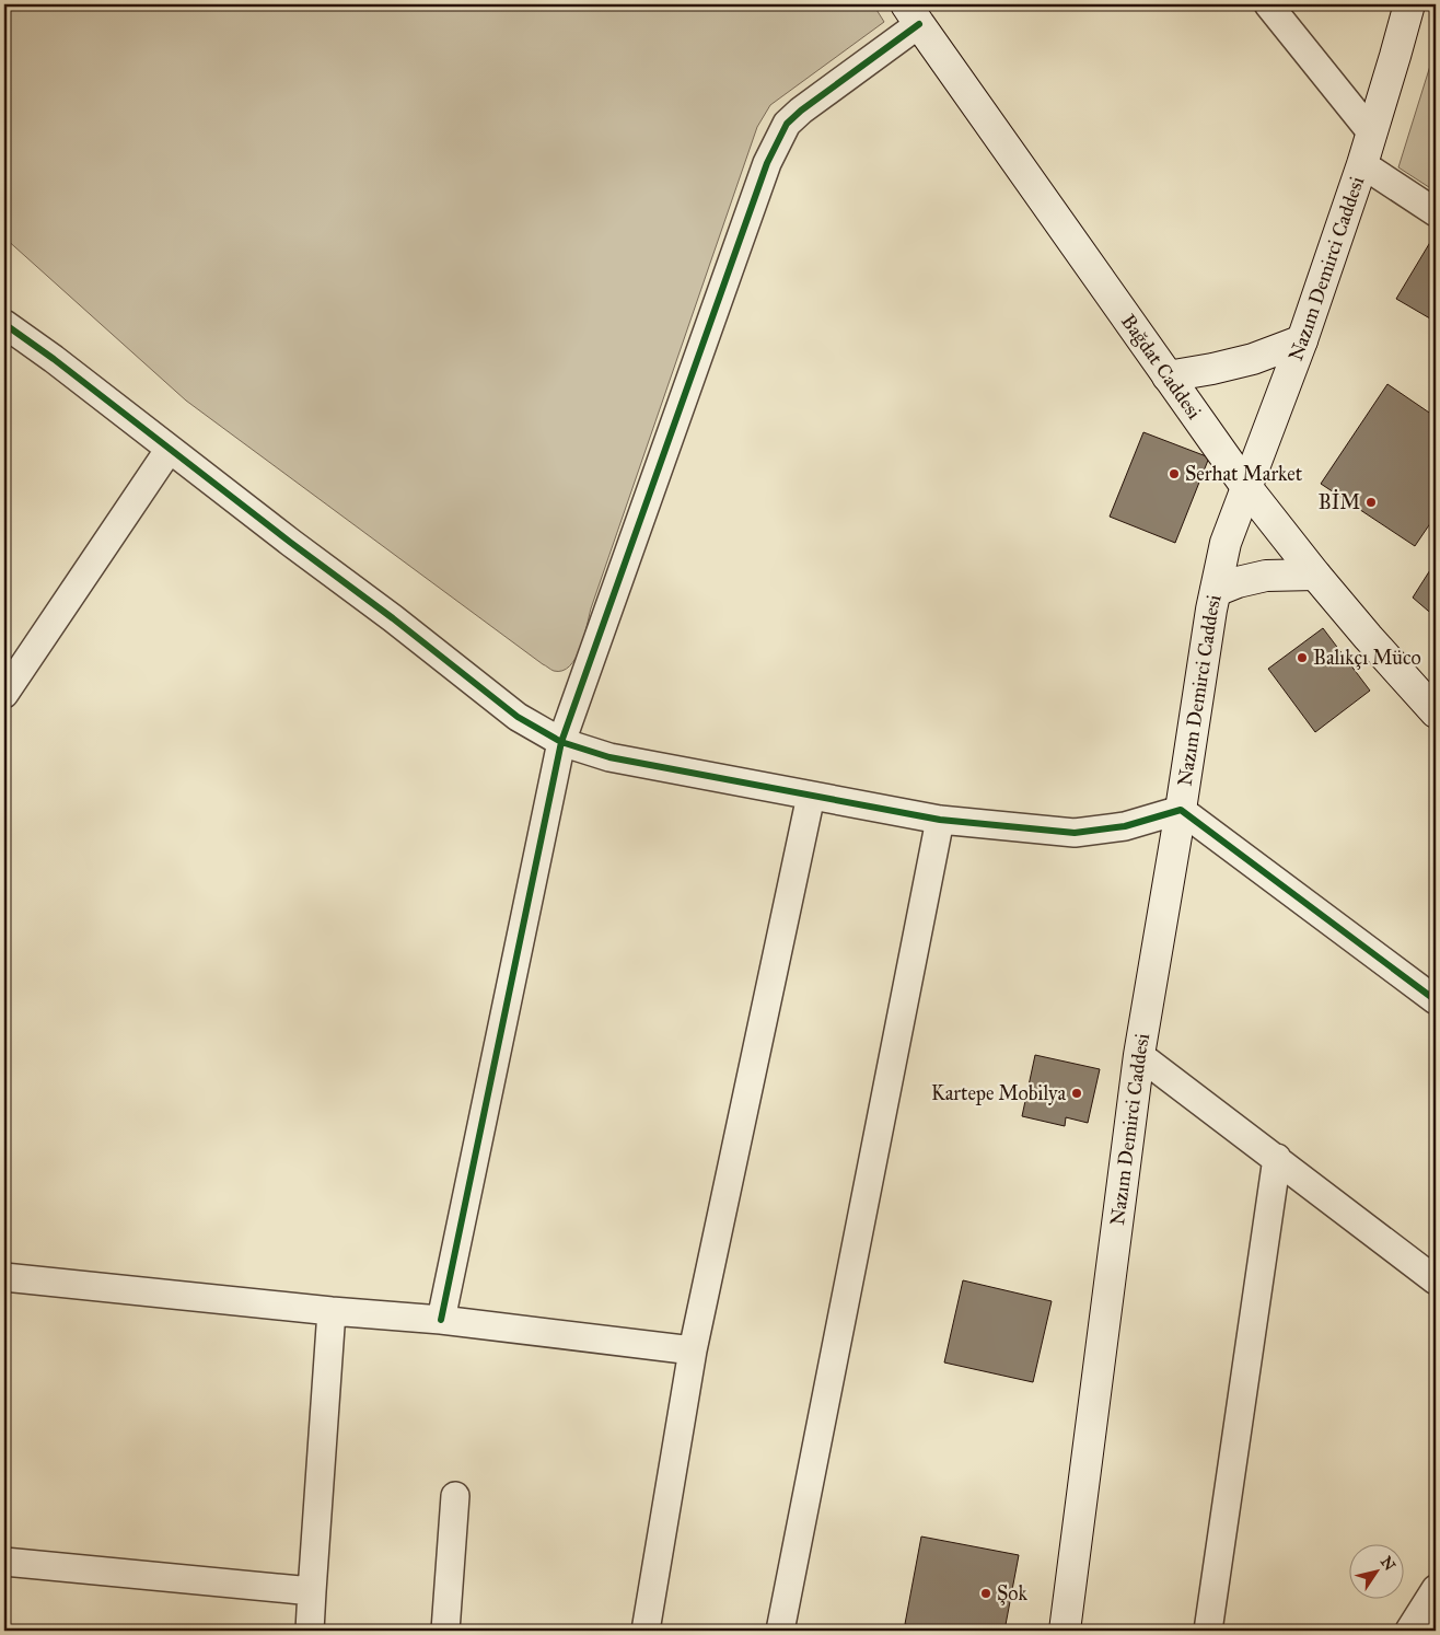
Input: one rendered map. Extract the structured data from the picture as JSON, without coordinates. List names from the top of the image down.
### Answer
{
  "streets": {
    "main road": ["Nazım Demirci Caddesi", "Bağdat Caddesi"]
  },
  "crossings": [
    ["Nazım Demirci Caddesi", "Bağdat Caddesi"]
  ],
  "places": [
    "Serhat Market",
    "BİM",
    "Balıkçı Müco",
    "Kartepe Mobilya",
    "Şok"
  ],
  "north": "top right"
}
